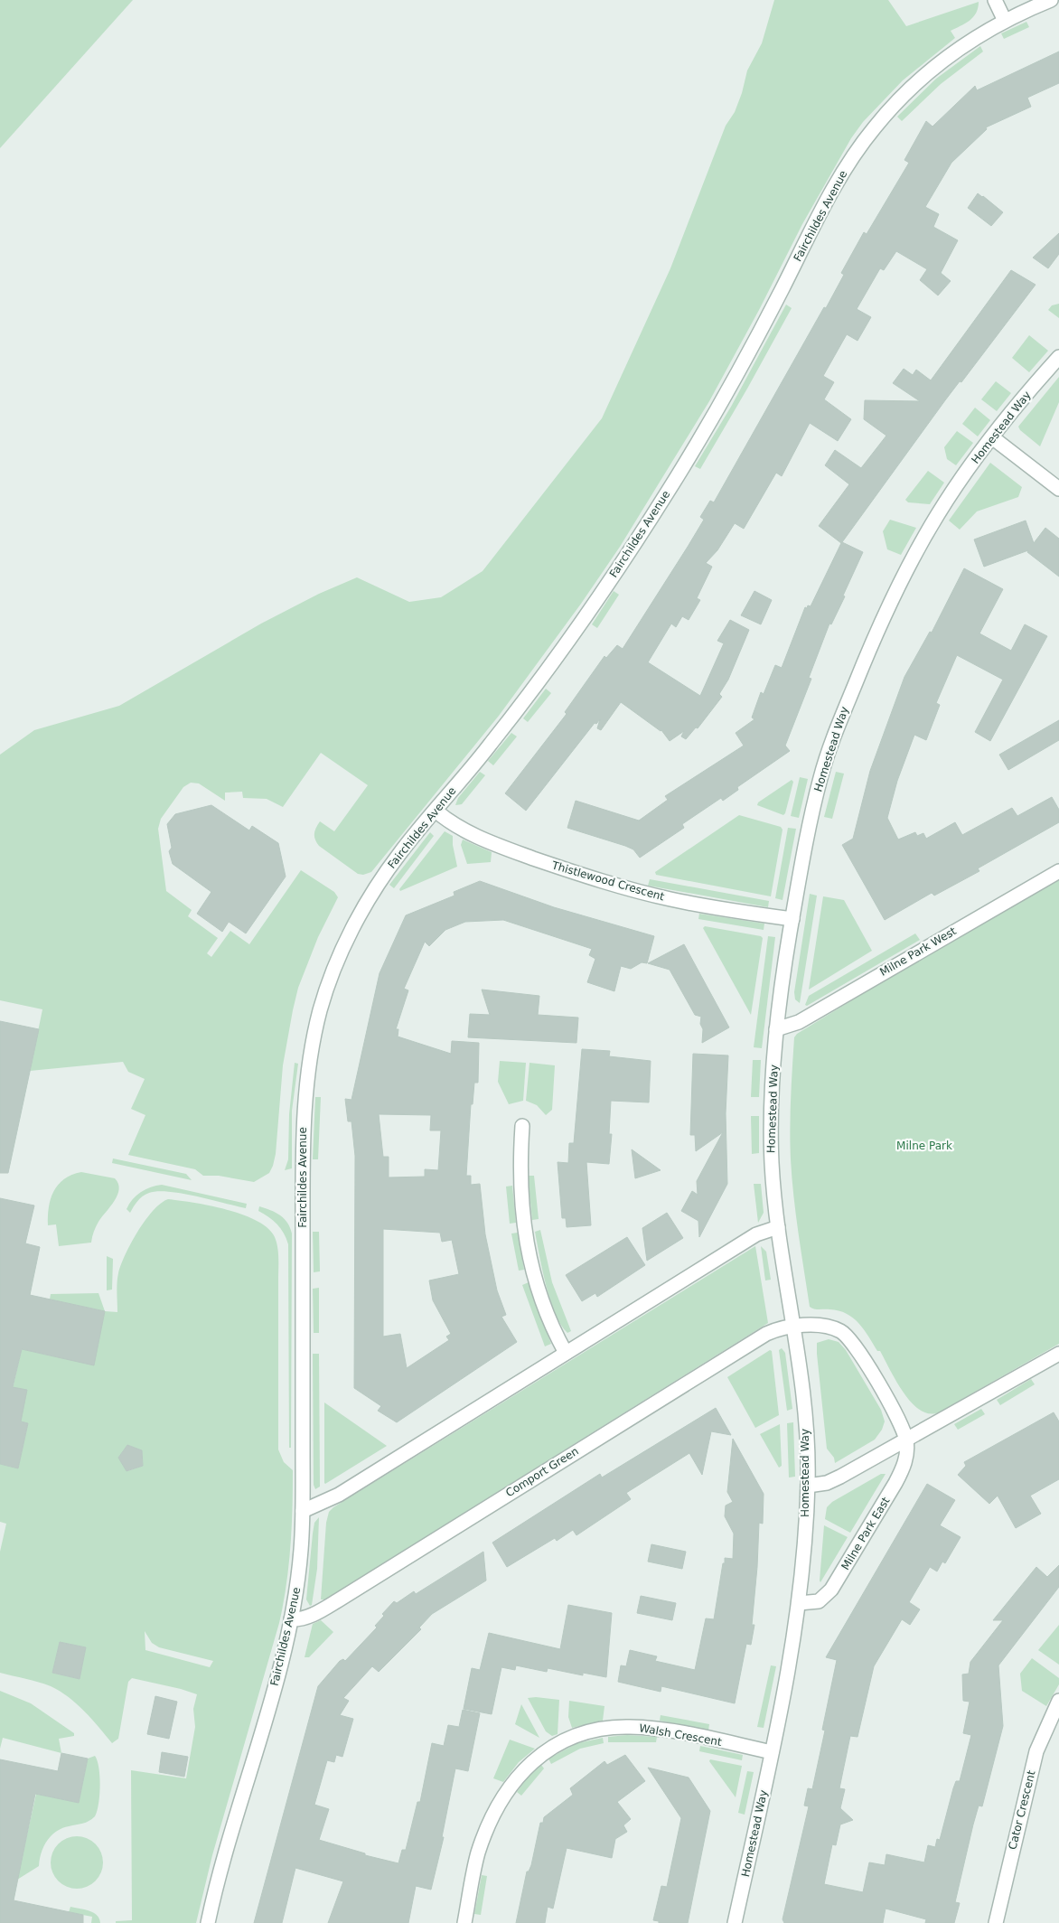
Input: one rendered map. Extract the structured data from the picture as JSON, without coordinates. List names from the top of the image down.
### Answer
{
  "streets": {
    "street": [
      "Fairchildes Avenue",
      "Homestead Way",
      "Thistlewood Crescent",
      "Milne Park West",
      "Comport Green",
      "Milne Park East",
      "Walsh Crescent",
      "Cator Crescent"
    ]
  },
  "crossings": [
    ["Fairchildes Avenue", "Thistlewood Crescent"],
    ["Fairchildes Avenue", "Comport Green"],
    ["Homestead Way", "Thistlewood Crescent"],
    ["Homestead Way", "Milne Park West"],
    ["Homestead Way", "Comport Green"],
    ["Homestead Way", "Milne Park East"],
    ["Homestead Way", "Walsh Crescent"]
  ],
  "parks": ["Milne Park"]
}
